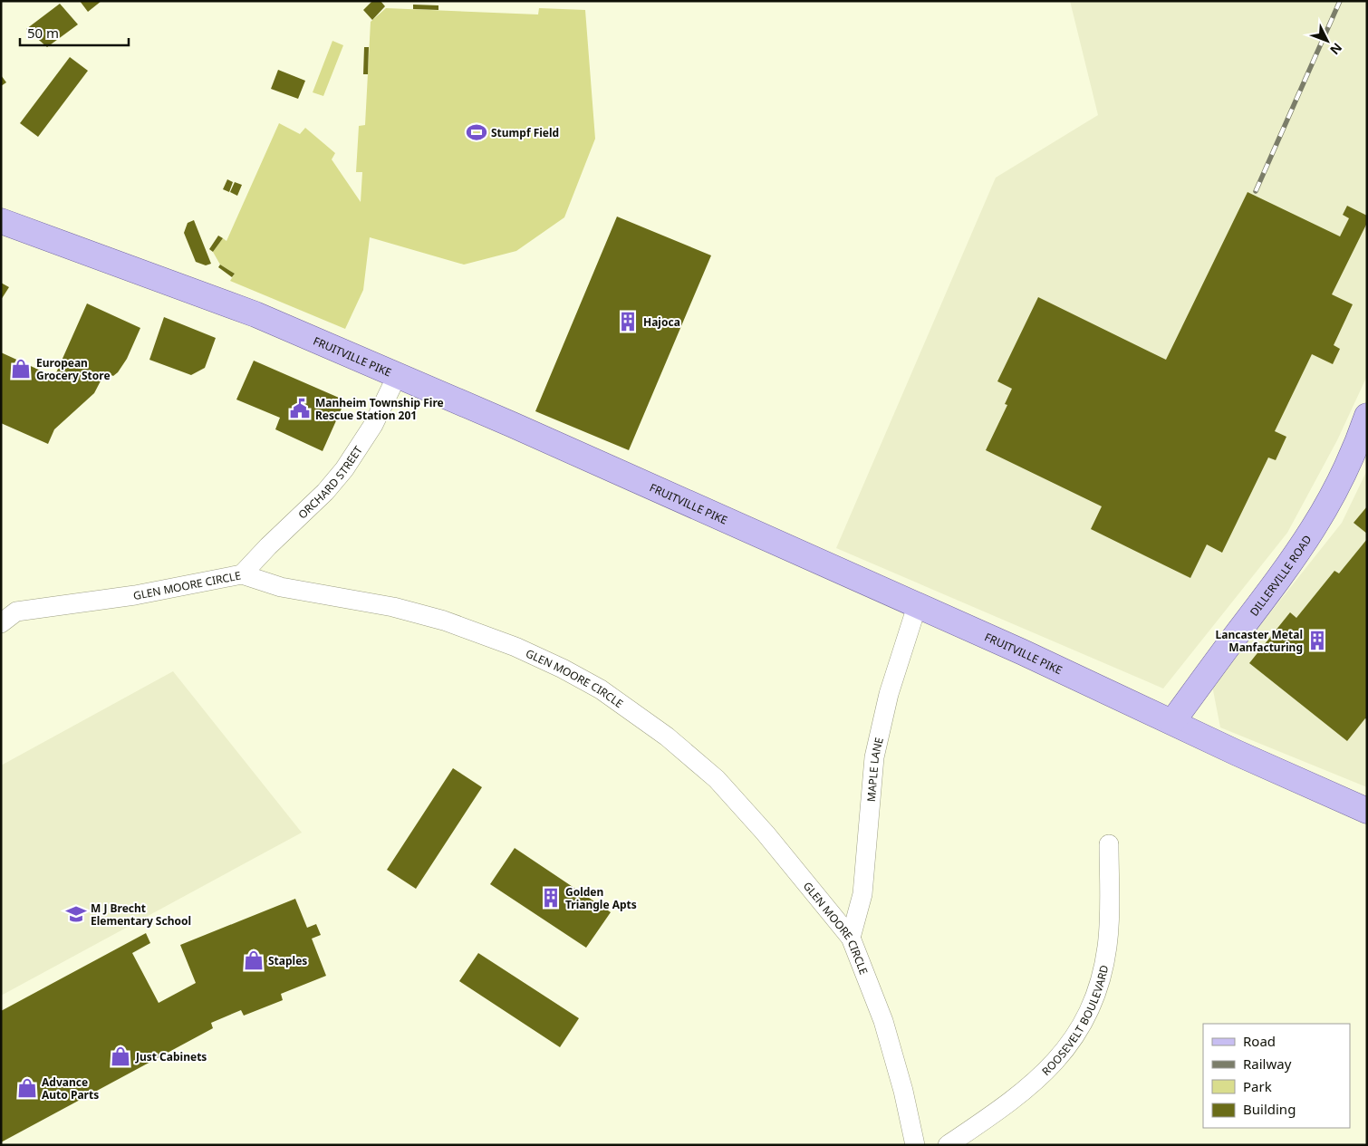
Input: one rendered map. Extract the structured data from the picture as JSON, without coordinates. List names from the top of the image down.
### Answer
{
  "streets": {
    "main road": ["FRUITVILLE PIKE", "DILLERVILLE ROAD"],
    "street": [
      "ORCHARD STREET",
      "GLEN MOORE CIRCLE",
      "MAPLE LANE",
      "ROOSEVELT BOULEVARD"
    ]
  },
  "crossings": [
    ["FRUITVILLE PIKE", "ORCHARD STREET"],
    ["FRUITVILLE PIKE", "DILLERVILLE ROAD"],
    ["FRUITVILLE PIKE", "MAPLE LANE"],
    ["ORCHARD STREET", "GLEN MOORE CIRCLE"],
    ["GLEN MOORE CIRCLE", "MAPLE LANE"]
  ],
  "places": {
    "sports": ["Stumpf Field"],
    "building": ["Hajoca", "Lancaster Metal Manfacturing", "Golden Triangle Apts"],
    "shop": [
      "European Grocery Store",
      "Staples",
      "Just Cabinets",
      "Advance Auto Parts"
    ],
    "public building": ["Manheim Township Fire Rescue Station 201"],
    "school or university": ["M J Brecht Elementary School"]
  },
  "legend": [
    "Road",
    "Railway",
    "Park",
    "Building"
  ],
  "scale_bar": "50 m",
  "north": "bottom right"
}
